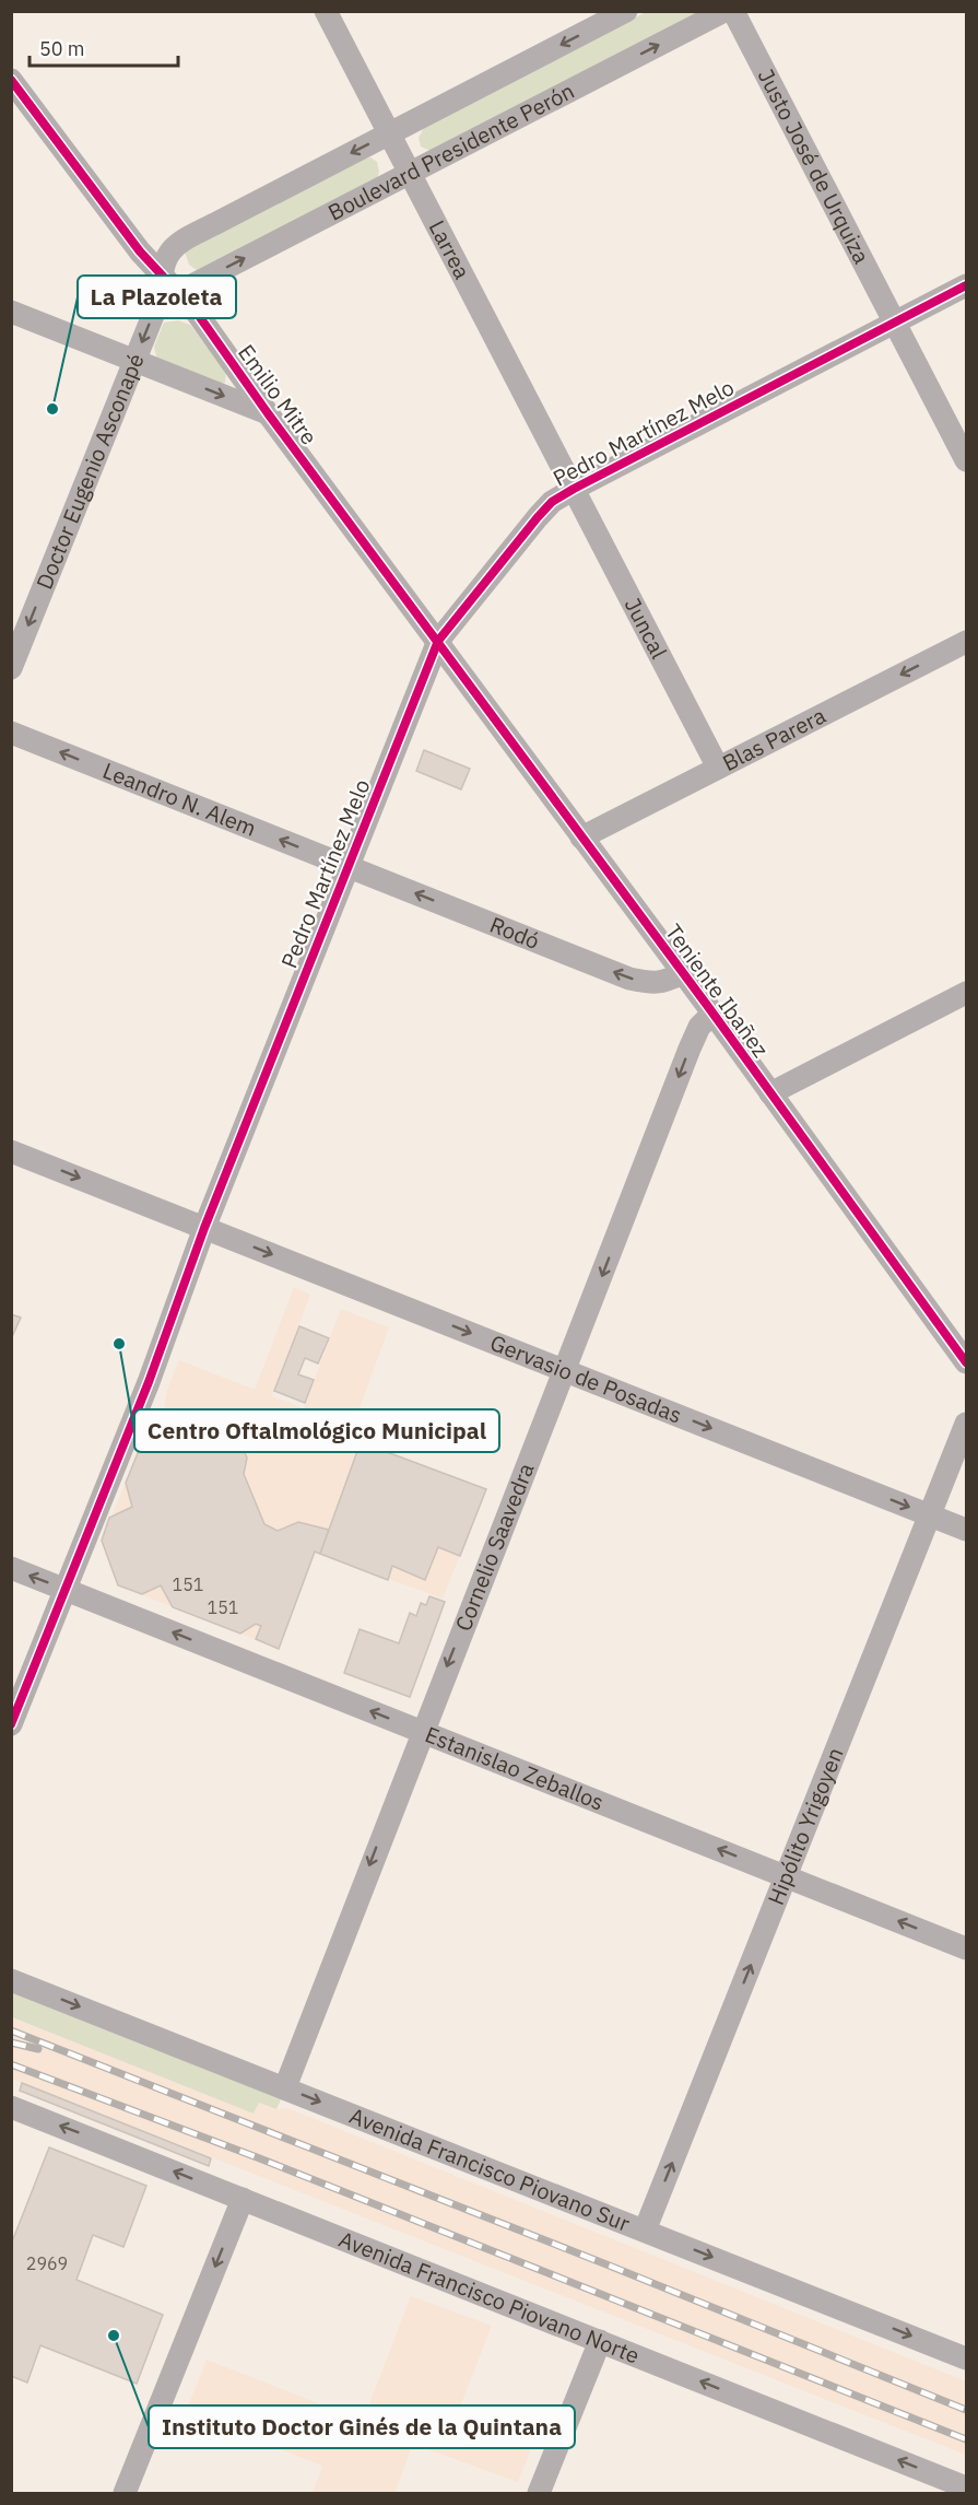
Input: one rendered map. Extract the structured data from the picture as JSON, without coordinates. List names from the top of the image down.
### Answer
{
  "streets": {
    "street": [
      "Boulevard Presidente Perón",
      "Justo José de Urquiza",
      "Larrea",
      "Emilio Mitre",
      "Pedro Martínez Melo",
      "Doctor Eugenio Asconapé",
      "Juncal",
      "Blas Parera",
      "Leandro N. Alem",
      "Rodó",
      "Teniente Ibañez",
      "Gervasio de Posadas",
      "Cornelio Saavedra",
      "Estanislao Zeballos",
      "Hipólito Yrigoyen",
      "Avenida Francisco Piovano Sur",
      "Avenida Francisco Piovano Norte"
    ]
  },
  "crossings": [
    ["Boulevard Presidente Perón", "Larrea"],
    ["Boulevard Presidente Perón", "Emilio Mitre"],
    ["Boulevard Presidente Perón", "Doctor Eugenio Asconapé"],
    ["Justo José de Urquiza", "Pedro Martínez Melo"],
    ["Larrea", "Pedro Martínez Melo"],
    ["Larrea", "Juncal"],
    ["Emilio Mitre", "Pedro Martínez Melo"],
    ["Emilio Mitre", "Doctor Eugenio Asconapé"],
    ["Emilio Mitre", "Teniente Ibañez"],
    ["Pedro Martínez Melo", "Juncal"],
    ["Pedro Martínez Melo", "Leandro N. Alem"],
    ["Pedro Martínez Melo", "Rodó"],
    ["Pedro Martínez Melo", "Teniente Ibañez"],
    ["Pedro Martínez Melo", "Gervasio de Posadas"],
    ["Pedro Martínez Melo", "Estanislao Zeballos"],
    ["Juncal", "Blas Parera"],
    ["Blas Parera", "Teniente Ibañez"],
    ["Leandro N. Alem", "Rodó"],
    ["Rodó", "Teniente Ibañez"],
    ["Teniente Ibañez", "Cornelio Saavedra"],
    ["Gervasio de Posadas", "Cornelio Saavedra"],
    ["Gervasio de Posadas", "Hipólito Yrigoyen"],
    ["Cornelio Saavedra", "Estanislao Zeballos"],
    ["Cornelio Saavedra", "Avenida Francisco Piovano Sur"],
    ["Estanislao Zeballos", "Hipólito Yrigoyen"],
    ["Hipólito Yrigoyen", "Avenida Francisco Piovano Sur"]
  ],
  "one_way": [
    "Doctor Eugenio Asconapé",
    "Blas Parera",
    "Leandro N. Alem",
    "Rodó",
    "Gervasio de Posadas",
    "Cornelio Saavedra",
    "Estanislao Zeballos",
    "Hipólito Yrigoyen",
    "Avenida Francisco Piovano Sur",
    "Avenida Francisco Piovano Norte"
  ],
  "places": ["La Plazoleta", "Centro Oftalmológico Municipal", "Instituto Doctor Ginés de la Quintana"],
  "house_numbers": ["151", "151", "2969"],
  "scale_bar": "50 m"
}
